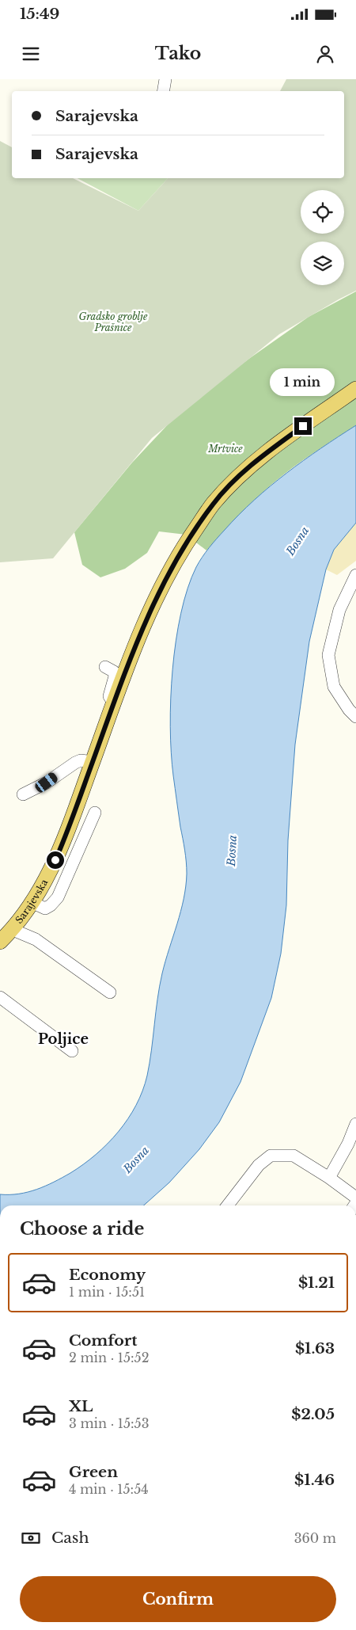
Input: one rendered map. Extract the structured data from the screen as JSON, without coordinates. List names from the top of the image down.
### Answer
{
  "streets": {
    "main road": ["Sarajevska"]
  },
  "districts": ["Poljice"],
  "water": ["Bosna"],
  "parks": ["Gradsko groblje Prašnice", "Mrtvice"],
  "page": {
    "status": "15:49",
    "header": "Tako",
    "banner": ["Sarajevska", "Sarajevska"],
    "bubble": "1 min",
    "heading": "Choose a ride",
    "list": [
      {
        "name": "Economy",
        "note": "1 min · 15:51",
        "value": "$1.21"
      },
      {
        "name": "Comfort",
        "note": "2 min · 15:52",
        "value": "$1.63"
      },
      {
        "name": "XL",
        "note": "3 min · 15:53",
        "value": "$2.05"
      },
      {
        "name": "Green",
        "note": "4 min · 15:54",
        "value": "$1.46"
      }
    ],
    "pay": ["Cash", "360 m"],
    "buttons": "Confirm"
  }
}
